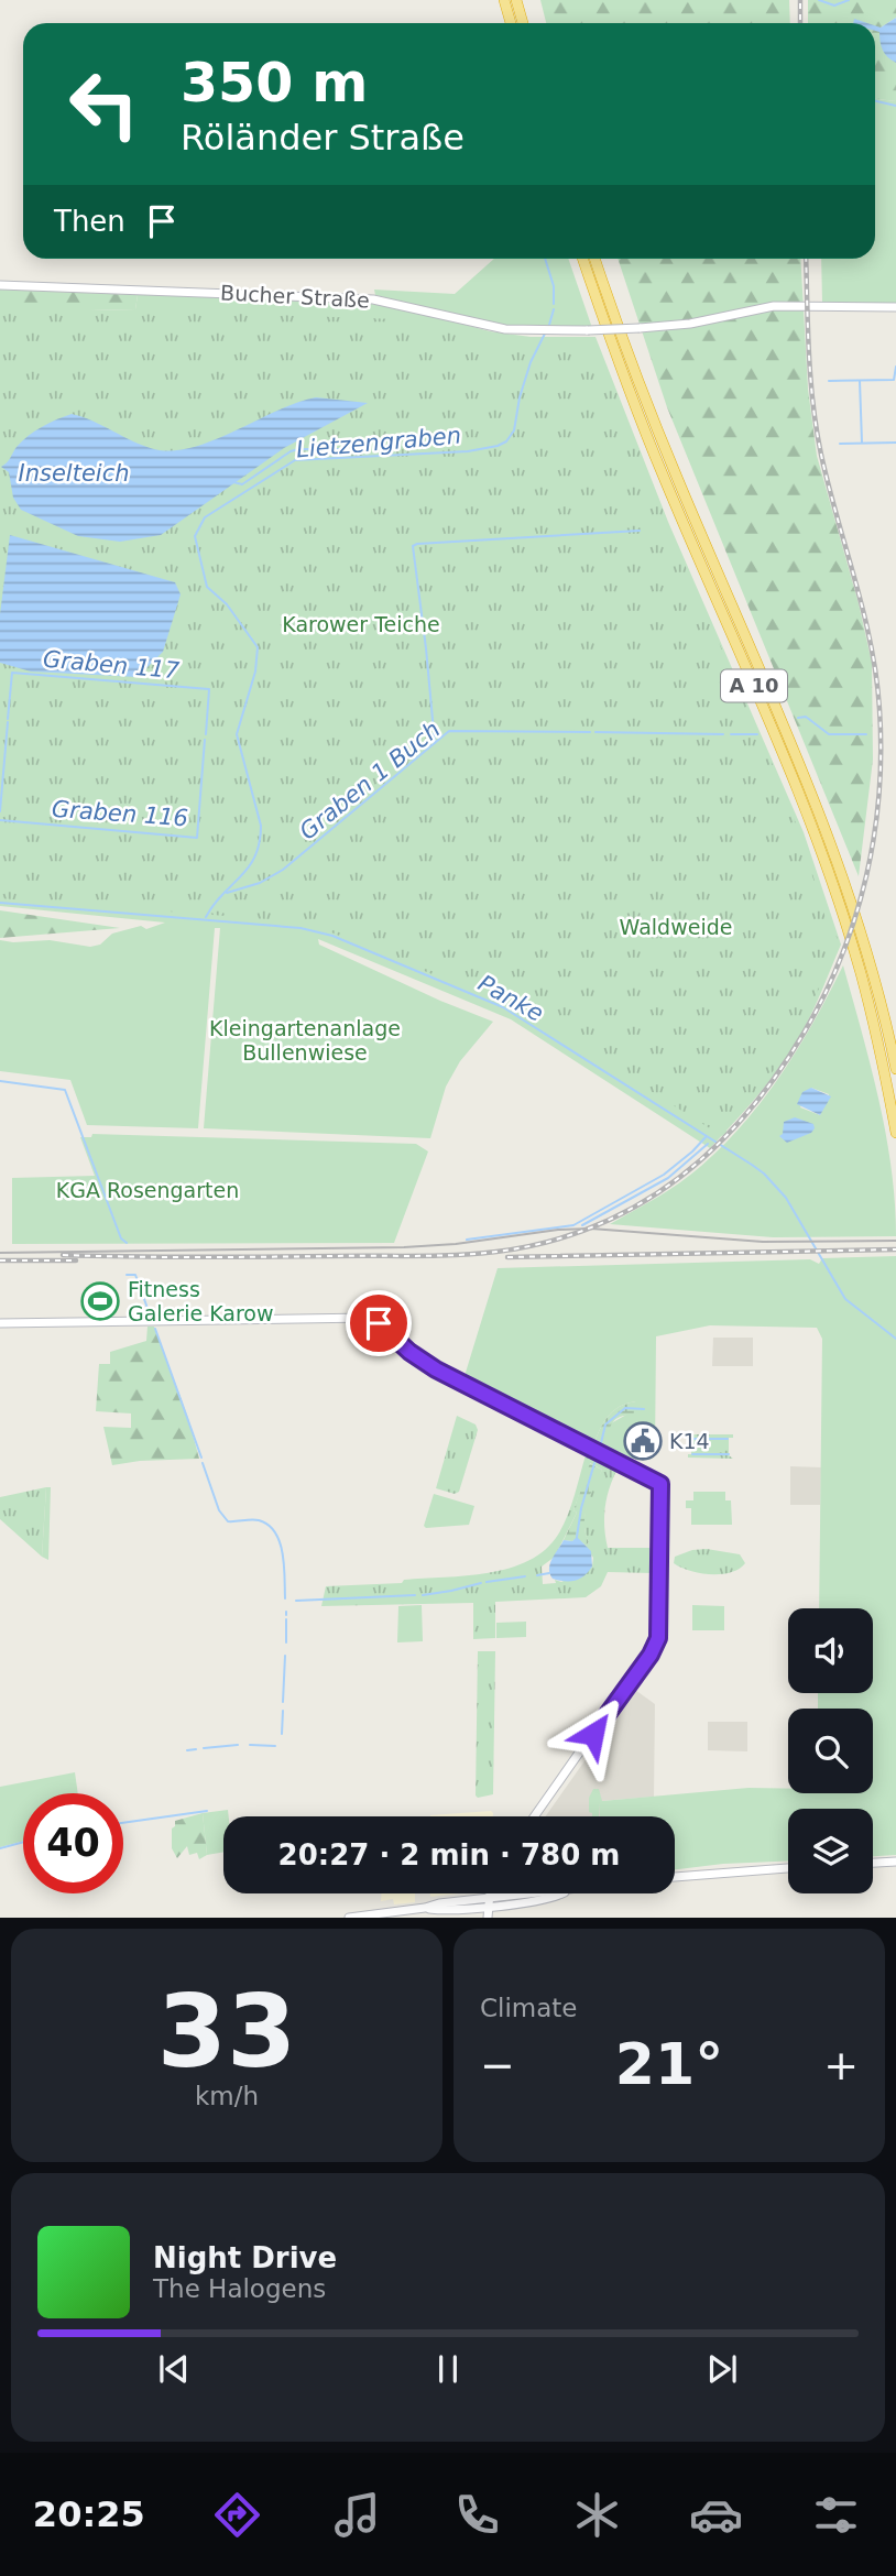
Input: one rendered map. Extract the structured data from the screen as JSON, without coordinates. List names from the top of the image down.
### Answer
{
  "streets": {
    "highway": ["A 10"],
    "main road": ["Bucher Straße"]
  },
  "water": [
    "Lietzengraben",
    "Inselteich",
    "Graben 117",
    "Graben 1 Buch",
    "Graben 116",
    "Panke"
  ],
  "parks": [
    "Karower Teiche",
    "Waldweide",
    "Kleingartenanlage Bullenwiese",
    "KGA Rosengarten"
  ],
  "places": {
    "sports": ["Fitness Galerie Karow"],
    "public building": ["K14"]
  },
  "page": {
    "turn": ["350 m", "Röländer Straße"],
    "then": "Then",
    "limit": "40",
    "trip": "20:27 · 2 min · 780 m",
    "tile": [
      ["33", "km/h"],
      "Climate"
    ],
    "heat": ["−", "21°", "+"],
    "song": ["Night Drive", "The Halogens"],
    "tabs": "20:25"
  }
}
